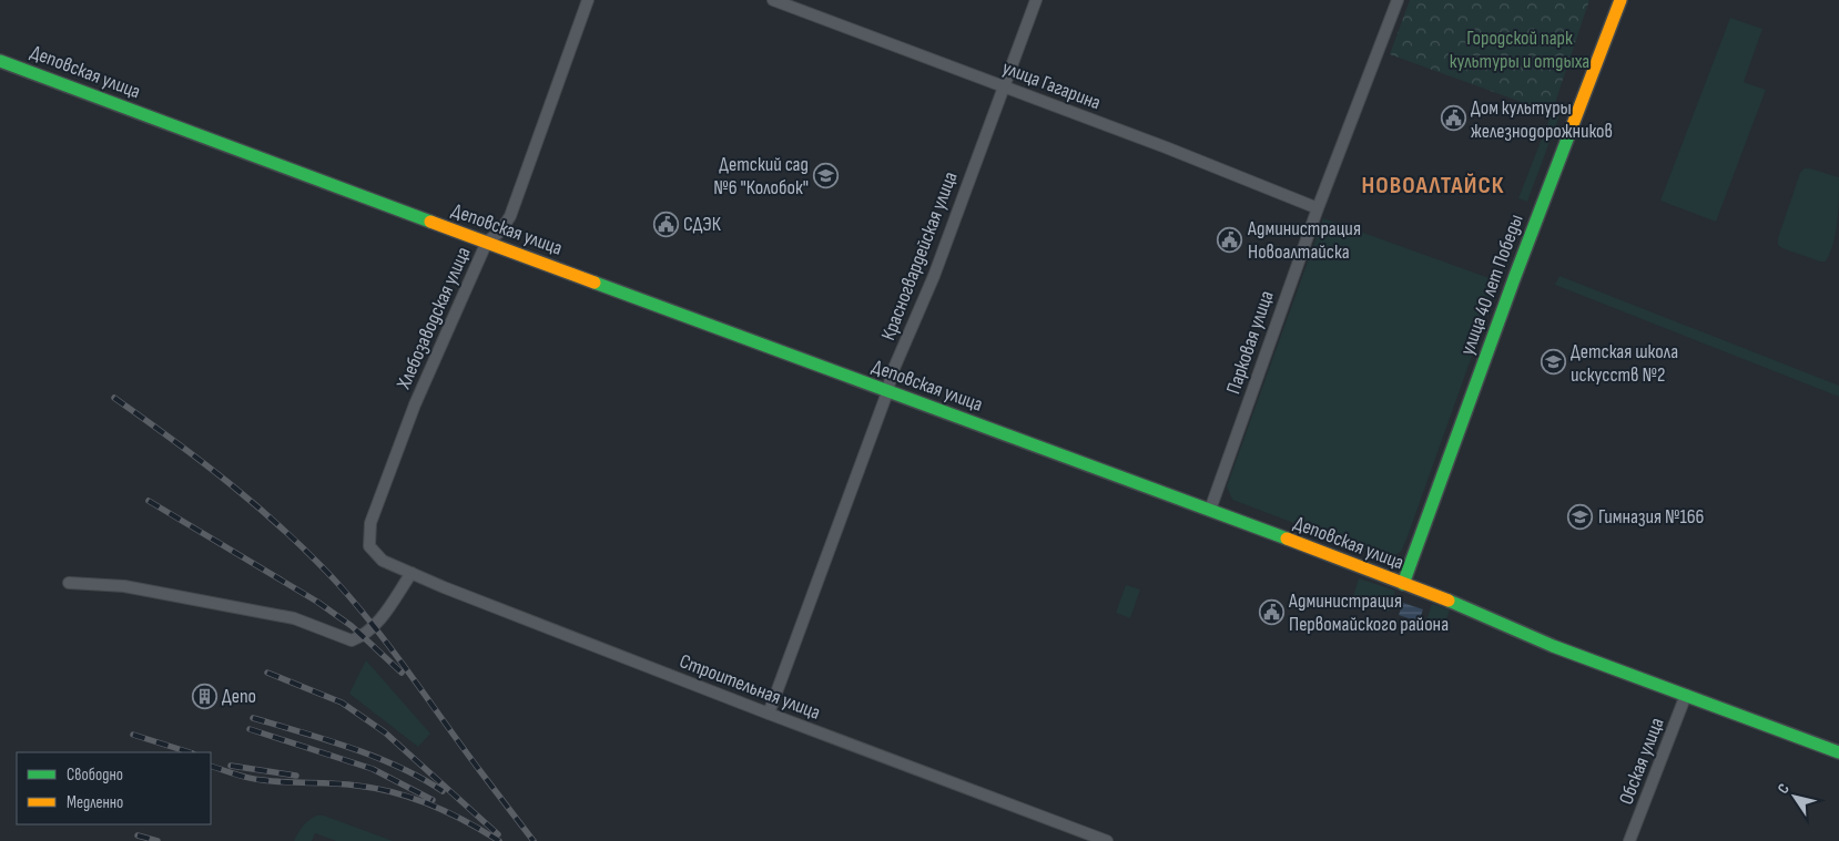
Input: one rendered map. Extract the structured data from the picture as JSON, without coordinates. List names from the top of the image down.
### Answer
{
  "streets": {
    "street": [
      "Деповская улица",
      "улица Гагарина",
      "Красногвардейская улица",
      "улица 40 лет Победы",
      "Хлебозаводская улица",
      "Парковая улица",
      "Строительная улица",
      "Обская улица"
    ]
  },
  "crossings": [
    ["Деповская улица", "Красногвардейская улица"],
    ["Деповская улица", "улица 40 лет Победы"],
    ["Деповская улица", "Хлебозаводская улица"],
    ["Деповская улица", "Парковая улица"],
    ["Деповская улица", "Обская улица"],
    ["улица Гагарина", "Красногвардейская улица"],
    ["улица Гагарина", "Парковая улица"],
    ["Красногвардейская улица", "Строительная улица"],
    ["Хлебозаводская улица", "Строительная улица"]
  ],
  "districts": ["НОВОАЛТАЙСК"],
  "parks": ["Городской парк культуры и отдыха"],
  "places": {
    "public building": [
      "Дом культуры железнодорожников",
      "СДЭК",
      "Администрация Новоалтайска",
      "Администрация Первомайского района"
    ],
    "school or university": ["Детский сад №6 \"Колобок\"", "Детская школа искусств №2", "Гимназия №166"],
    "building": ["Депо"]
  },
  "legend": ["Свободно", "Медленно"],
  "north": "top left"
}
